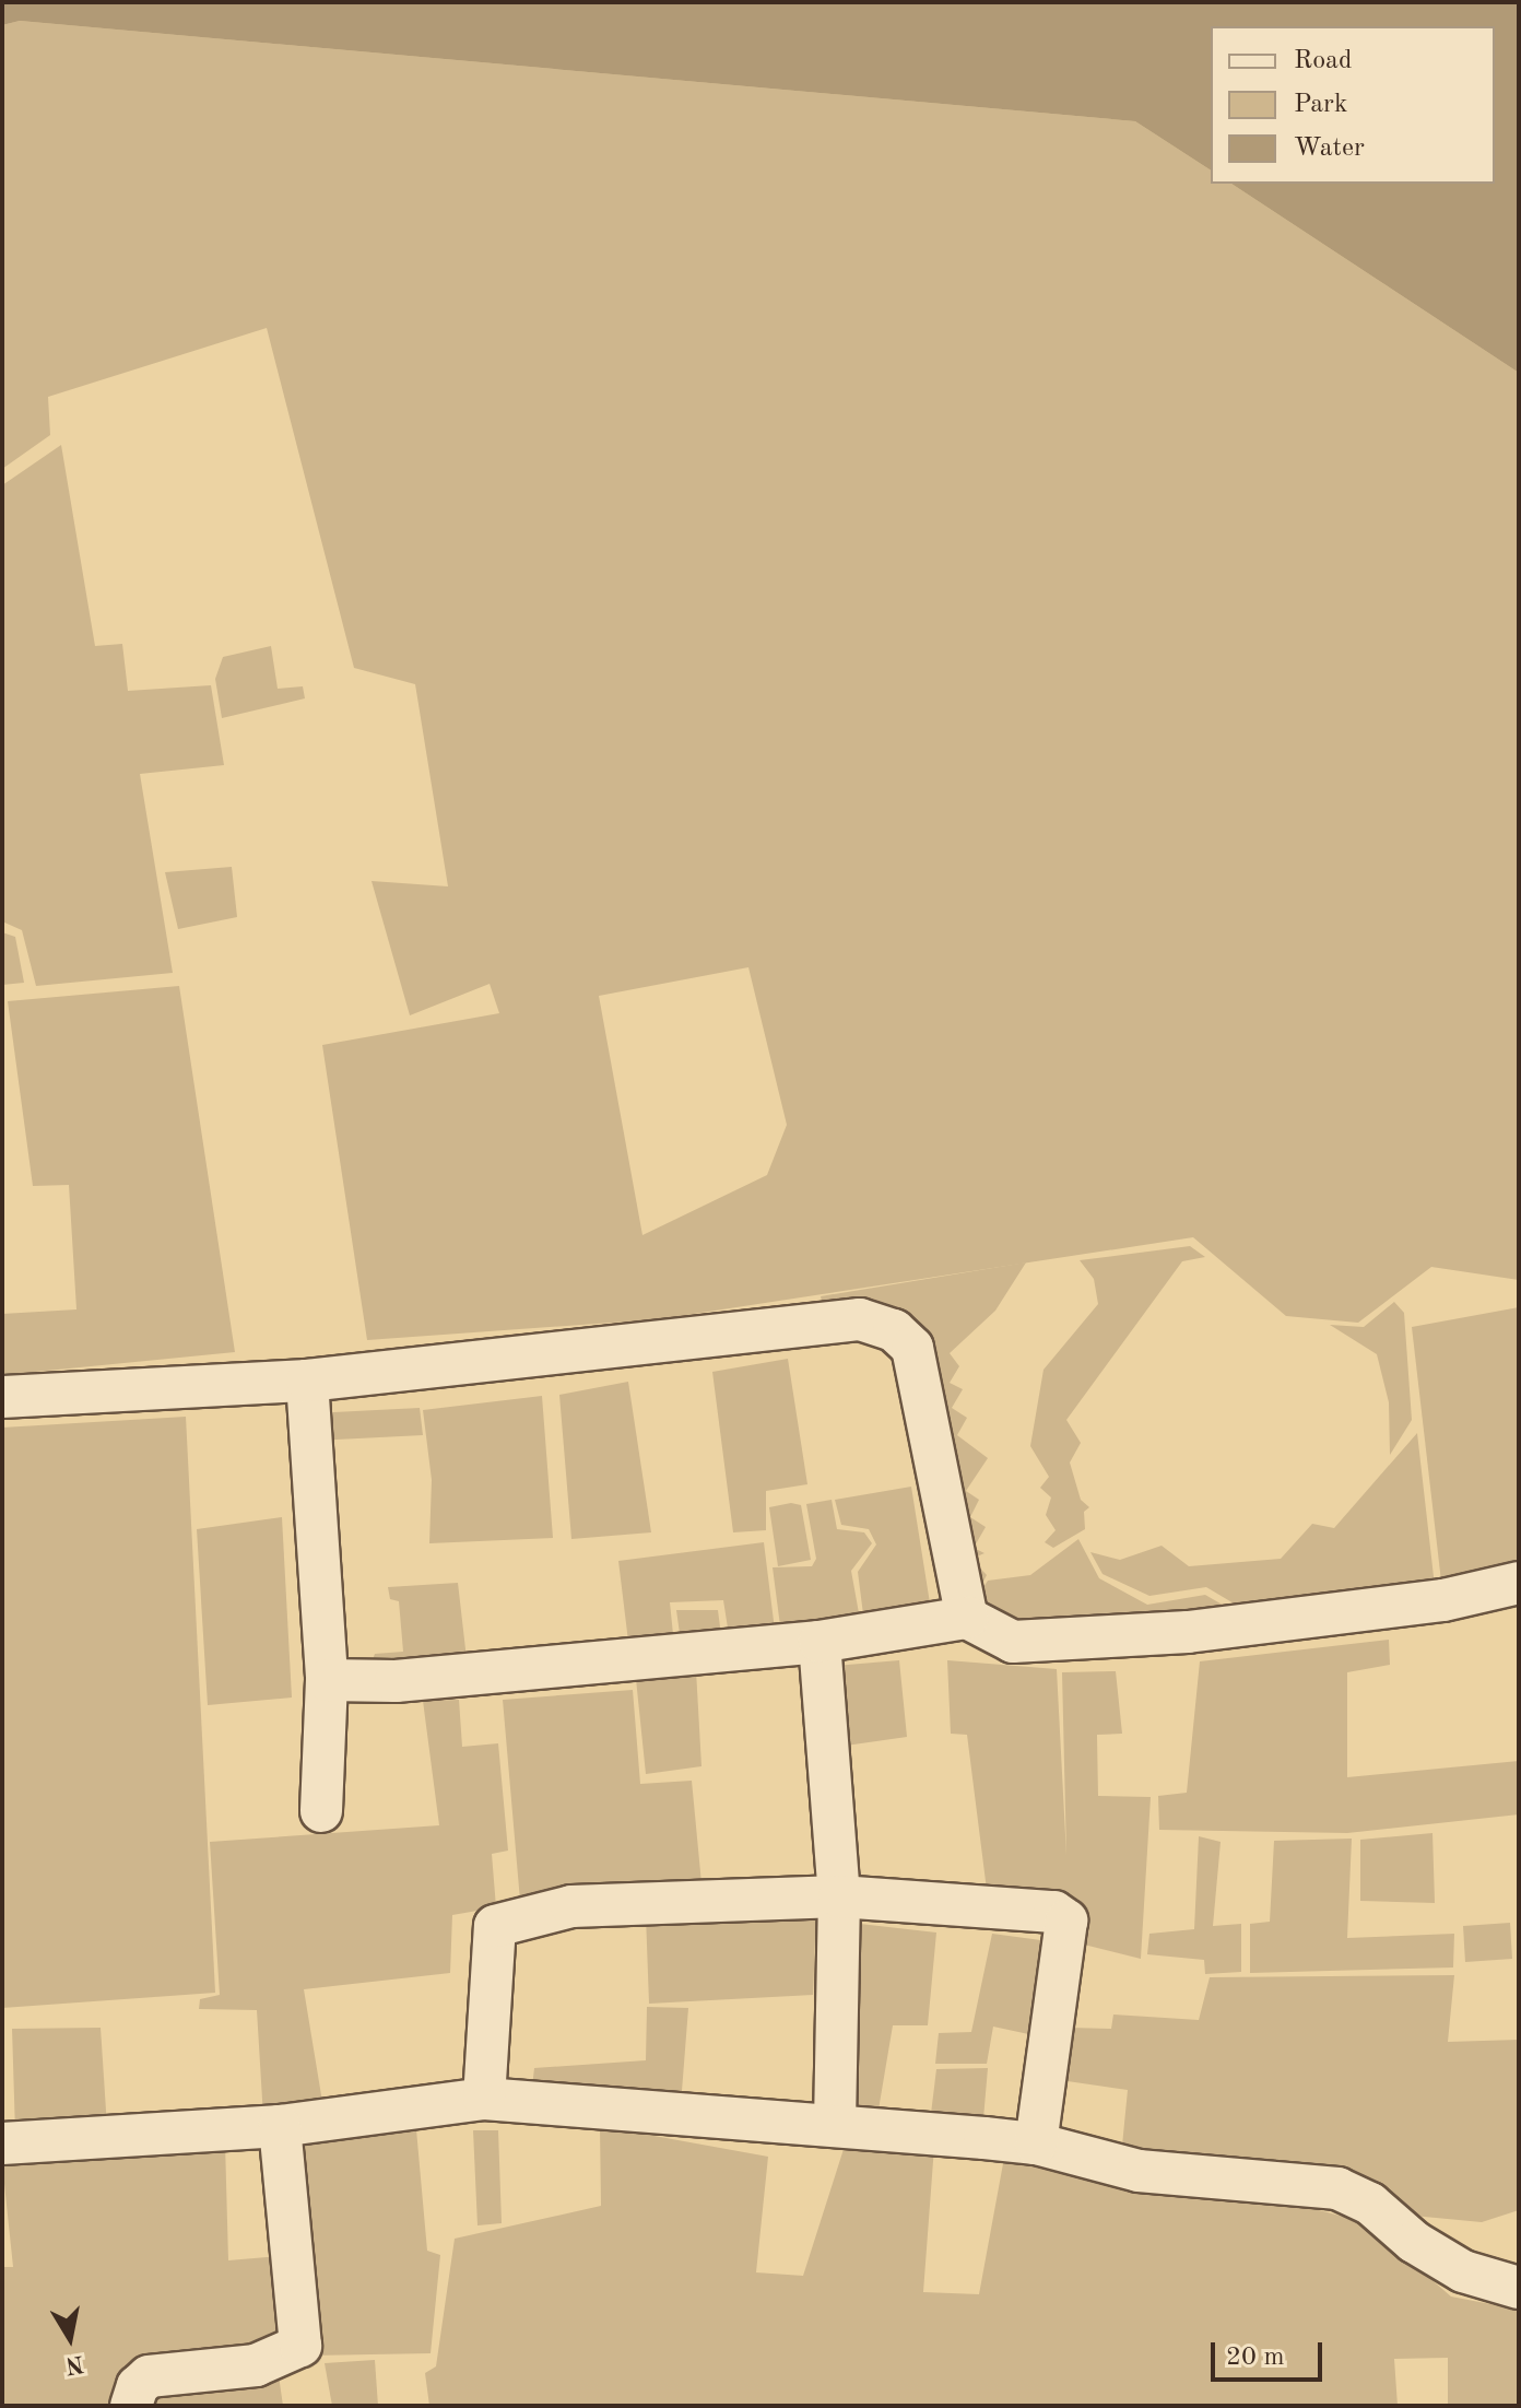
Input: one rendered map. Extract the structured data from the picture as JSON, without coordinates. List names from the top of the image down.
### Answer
{
  "legend": ["Road", "Park", "Water"],
  "scale_bar": "20 m",
  "north": "bottom"
}
